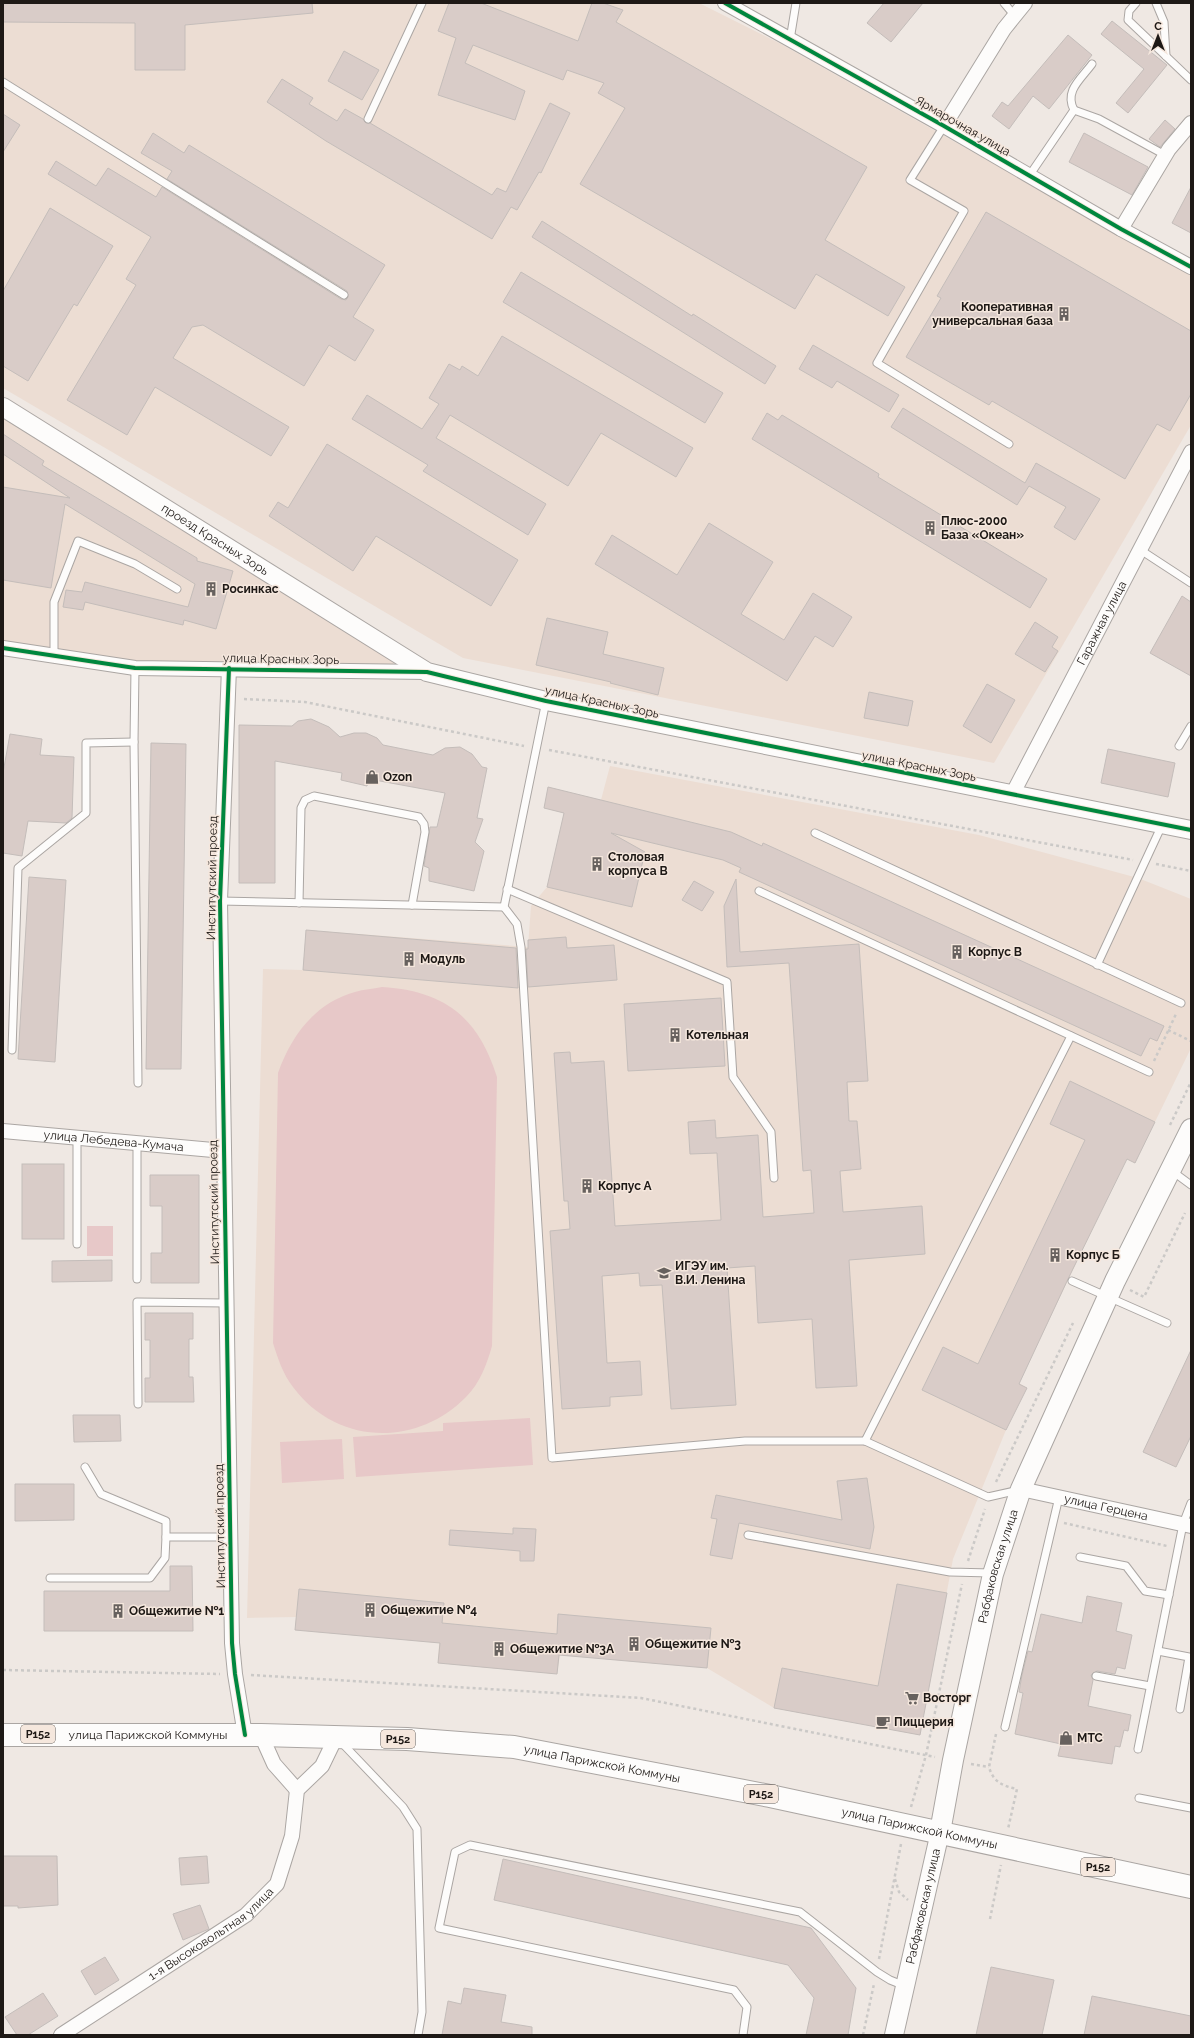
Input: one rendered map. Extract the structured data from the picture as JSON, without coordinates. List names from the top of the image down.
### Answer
{
  "streets": {
    "main road": ["Рабфаковская улица", "Р152", "улица Парижской Коммуны"],
    "street": [
      "Ярмарочная улица",
      "проезд Красных Зорь",
      "Гаражная улица",
      "улица Красных Зорь",
      "Институтский проезд",
      "улица Лебедева-Кумача",
      "улица Герцена",
      "1-я Высоковольтная улица"
    ]
  },
  "crossings": [
    ["проезд Красных Зорь", "улица Красных Зорь"],
    ["Гаражная улица", "улица Красных Зорь"],
    ["улица Красных Зорь", "Институтский проезд"],
    ["Институтский проезд", "улица Лебедева-Кумача"],
    ["Институтский проезд", "улица Парижской Коммуны"],
    ["улица Герцена", "Рабфаковская улица"],
    ["Рабфаковская улица", "улица Парижской Коммуны"]
  ],
  "places": {
    "building": [
      "Кооперативная универсальная база",
      "Плюс-2000 База «Океан»",
      "Росинкас",
      "Столовая корпуса В",
      "Корпус В",
      "Модуль",
      "Котельная",
      "Корпус А",
      "Корпус Б",
      "Общежитие №4",
      "Общежитие №1",
      "Общежитие №3",
      "Общежитие №3А"
    ],
    "shop": ["Ozon", "МТС"],
    "school or university": ["ИГЭУ им. В.И. Ленина"],
    "supermarket": ["Восторг"],
    "cafe": ["Пиццерия"]
  },
  "north": "top"
}
